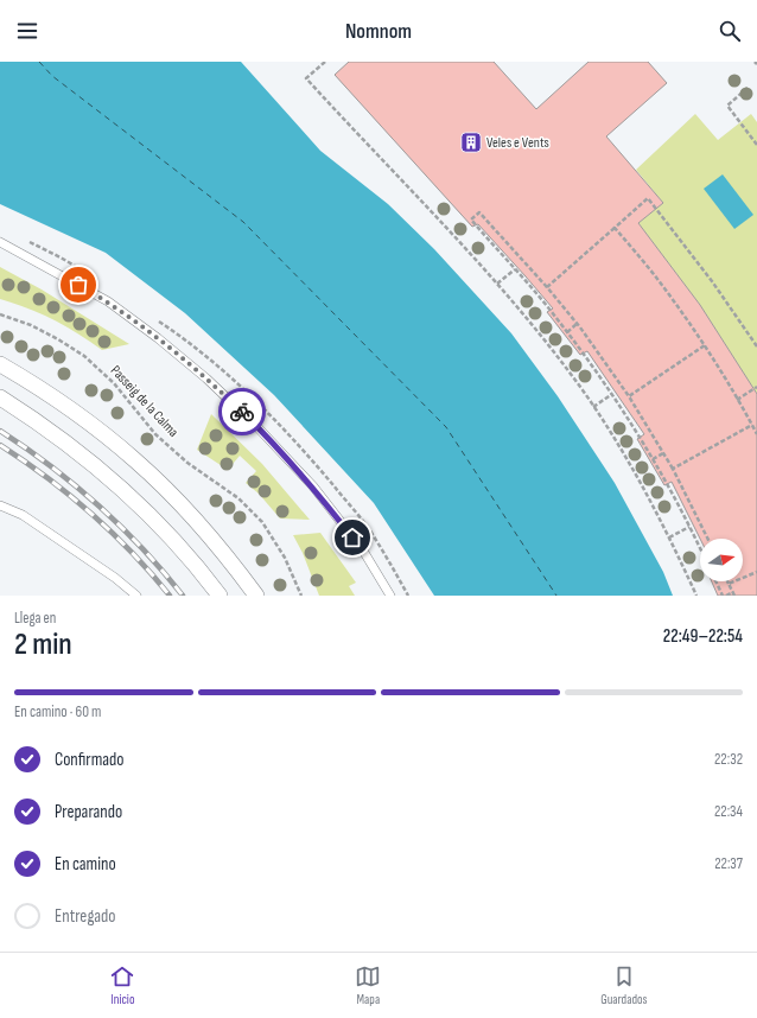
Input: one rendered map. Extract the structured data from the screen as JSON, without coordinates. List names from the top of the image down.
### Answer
{
  "streets": {
    "path": ["Passeig de la Calma"]
  },
  "places": {
    "building": ["Veles e Vents"]
  },
  "north": "right",
  "page": {
    "header": "Nomnom",
    "heading": ["2 min", "Llega en", "22:49–22:54"],
    "bar": "En camino · 60 m",
    "list": [
      ["Confirmado", "22:32"],
      ["Preparando", "22:34"],
      ["En camino", "22:37"],
      "Entregado"
    ],
    "tabs": ["Inicio", "Mapa", "Guardados"]
  }
}
